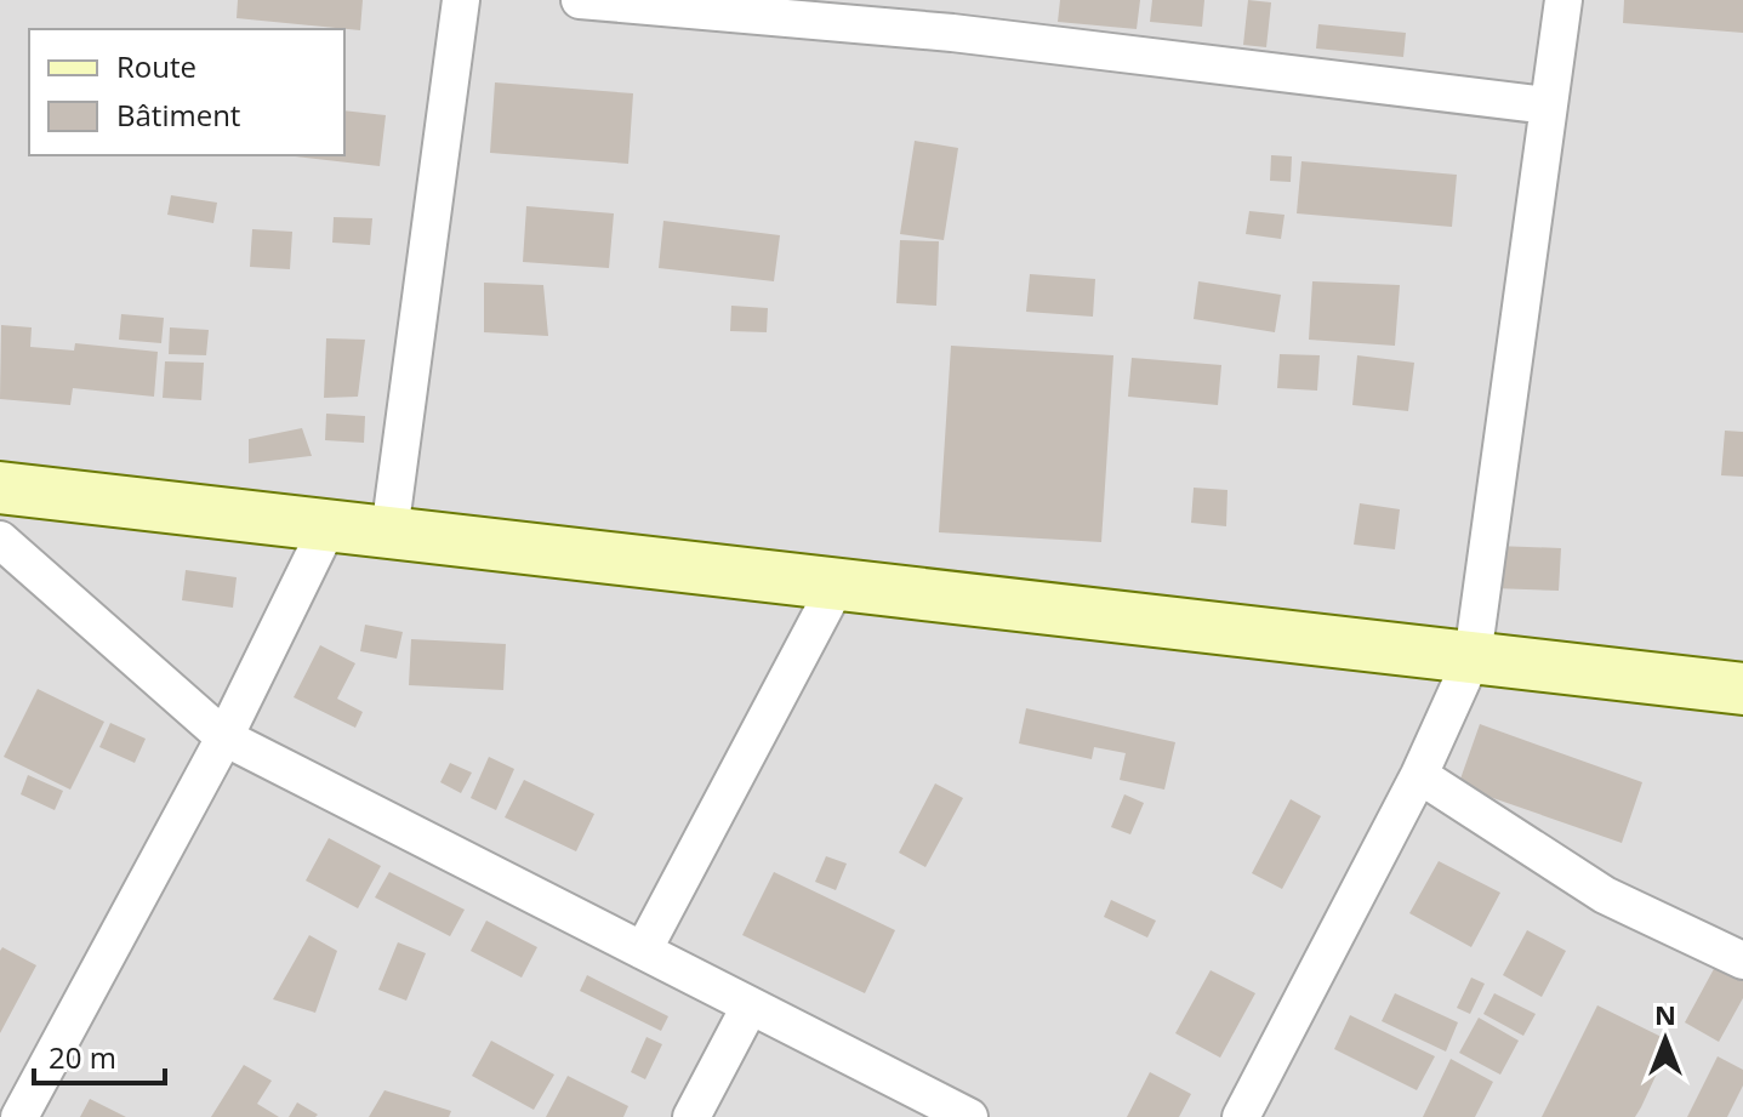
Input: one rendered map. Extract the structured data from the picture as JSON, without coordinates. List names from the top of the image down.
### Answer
{
  "legend": ["Route", "Bâtiment"],
  "scale_bar": "20 m",
  "north": "top"
}
